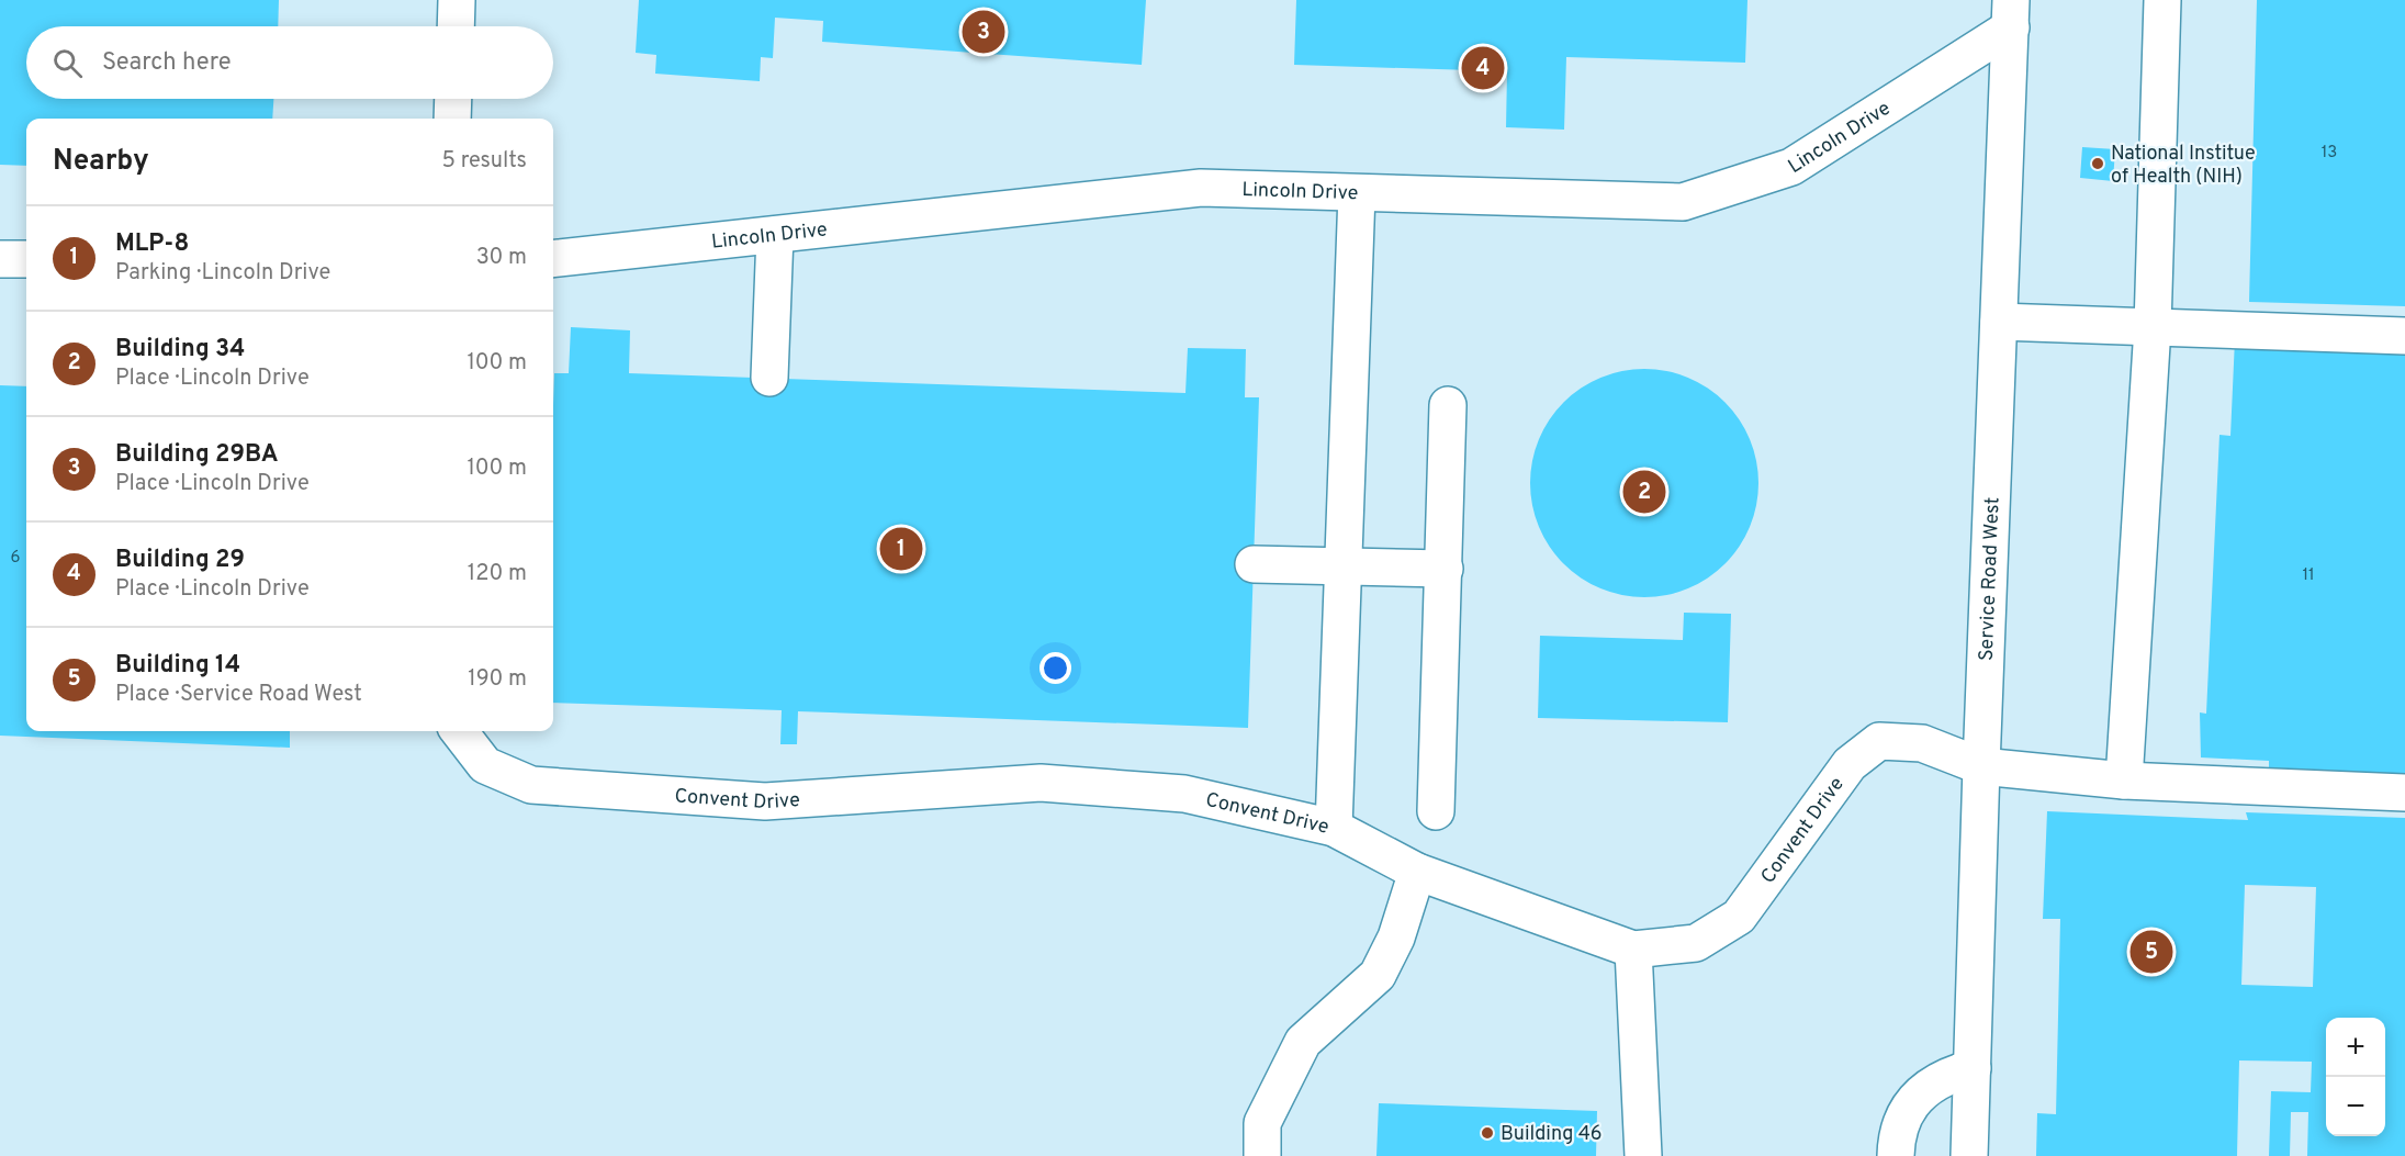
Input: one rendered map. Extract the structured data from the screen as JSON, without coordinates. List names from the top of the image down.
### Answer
{
  "streets": {
    "street": ["Lincoln Drive", "Service Road West", "Convent Drive"]
  },
  "crossings": [
    ["Lincoln Drive", "Service Road West"],
    ["Service Road West", "Convent Drive"]
  ],
  "places": ["National Institue of Health (NIH)", "Building 46"],
  "house_numbers": ["13", "6", "11"],
  "page": {
    "pins": [
      "3",
      "4",
      "2",
      "1",
      "5"
    ],
    "search": "Search here",
    "heading": ["Nearby", "5 results"],
    "list": [
      {
        "mark": "1",
        "name": "MLP-8",
        "note": "Parking · Lincoln Drive",
        "value": "30 m"
      },
      {
        "mark": "2",
        "name": "Building 34",
        "note": "Place · Lincoln Drive",
        "value": "100 m"
      },
      {
        "mark": "3",
        "name": "Building 29BA",
        "note": "Place · Lincoln Drive",
        "value": "100 m"
      },
      {
        "mark": "4",
        "name": "Building 29",
        "note": "Place · Lincoln Drive",
        "value": "120 m"
      },
      {
        "mark": "5",
        "name": "Building 14",
        "note": "Place · Service Road West",
        "value": "190 m"
      }
    ],
    "map_buttons": ["+", "−"]
  }
}
